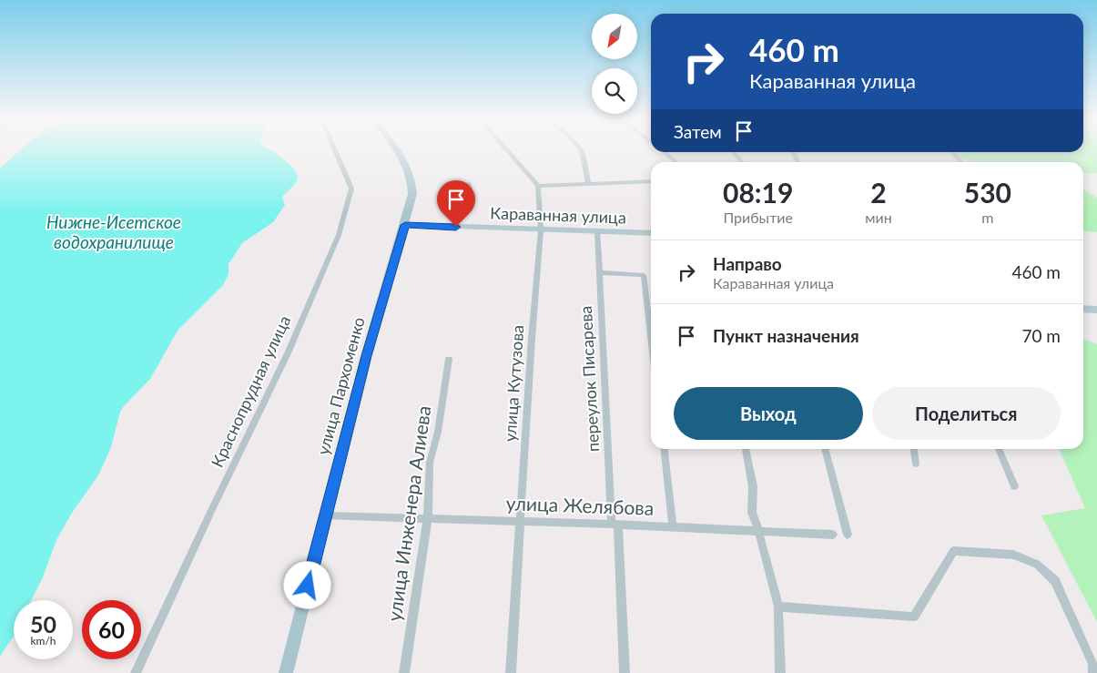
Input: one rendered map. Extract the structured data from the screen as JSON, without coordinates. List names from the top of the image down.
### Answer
{
  "streets": {
    "main road": ["улица Пархоменко"],
    "street": [
      "Караванная улица",
      "переулок Писарева",
      "улица Кутузова",
      "Краснопрудная улица",
      "улица Желябова",
      "улица Инженера Алиева"
    ]
  },
  "crossings": [
    ["Караванная улица", "переулок Писарева"],
    ["Караванная улица", "улица Кутузова"],
    ["Караванная улица", "улица Пархоменко"],
    ["переулок Писарева", "улица Желябова"],
    ["улица Кутузова", "улица Желябова"],
    ["улица Пархоменко", "улица Желябова"],
    ["улица Желябова", "улица Инженера Алиева"]
  ],
  "water": ["Нижне-Исетское водохранилище"],
  "north": "bottom left",
  "page": {
    "turn": ["460 m", "Караванная улица"],
    "then": "Затем",
    "eta": [
      "08:19",
      "Прибытие",
      "2",
      "мин",
      "530",
      "m"
    ],
    "list": [
      {
        "name": "Направо",
        "note": "Караванная улица",
        "value": "460 m"
      },
      {
        "name": "Пункт назначения",
        "value": "70 m"
      }
    ],
    "buttons": ["Выход", "Поделиться"],
    "speed": "50 km/h",
    "limit": "60"
  }
}
